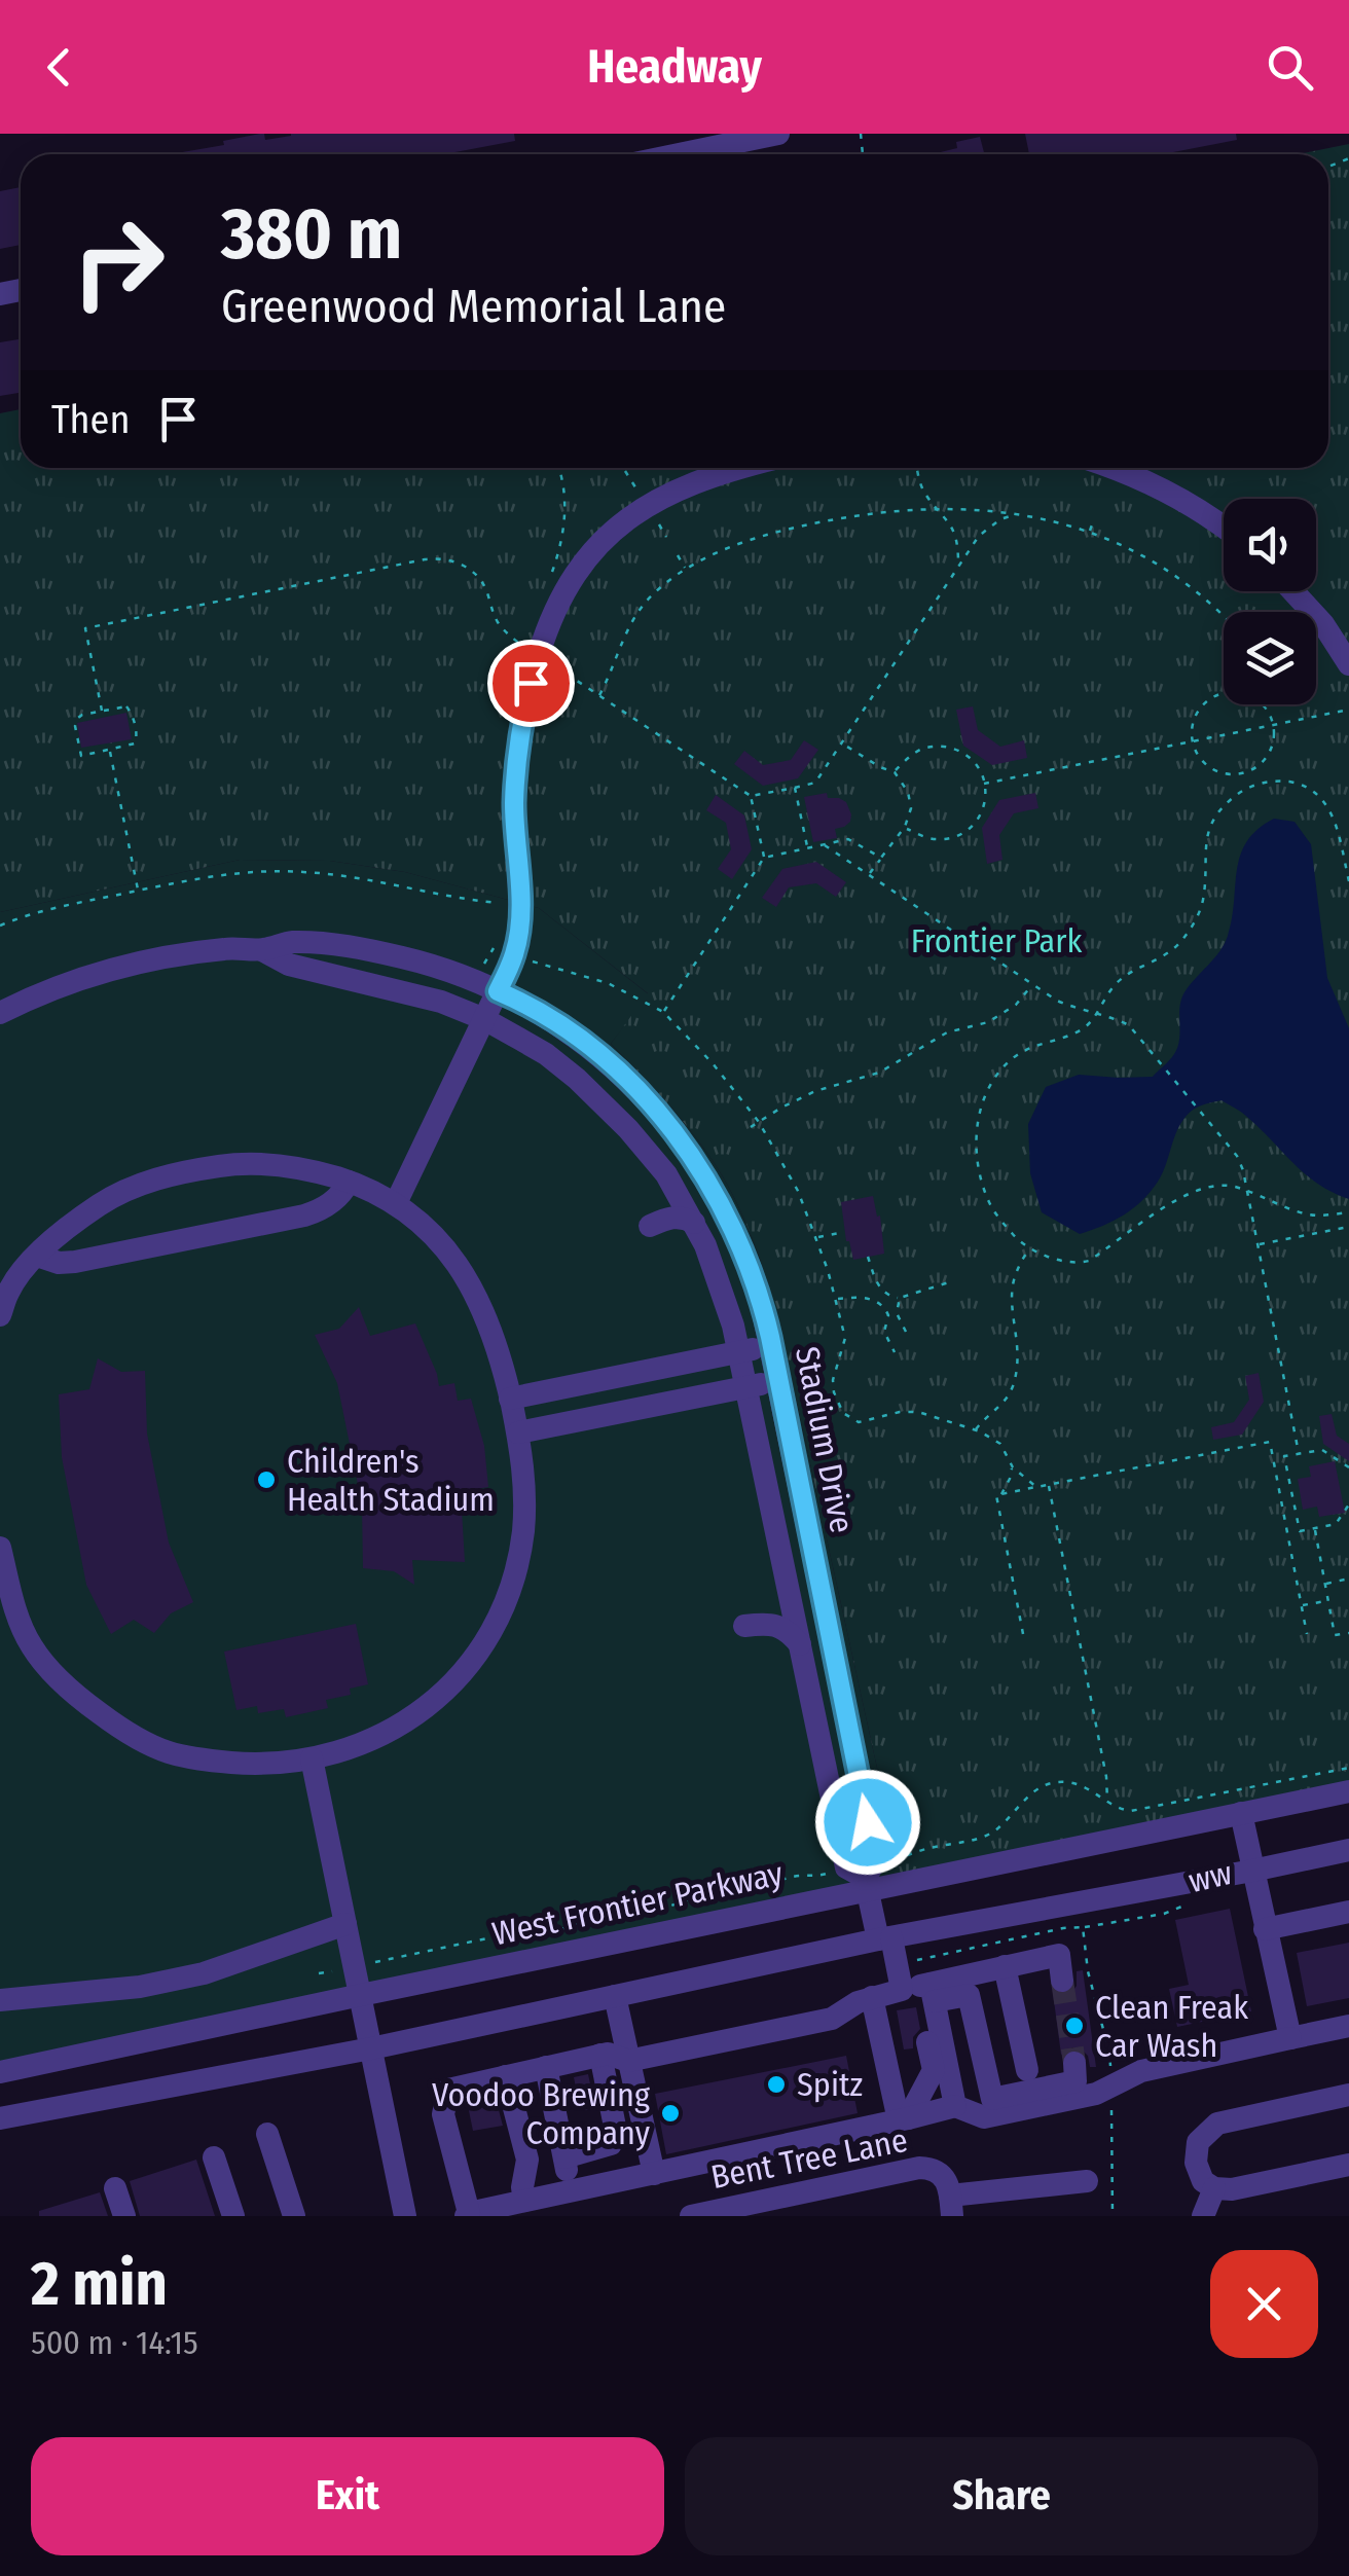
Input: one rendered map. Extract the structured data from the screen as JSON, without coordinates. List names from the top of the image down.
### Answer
{
  "streets": {
    "street": ["Stadium Drive", "West Frontier Parkway", "Bent Tree Lane"],
    "path": ["ww"]
  },
  "crossings": [
    ["Stadium Drive", "West Frontier Parkway"]
  ],
  "parks": ["Frontier Park"],
  "places": [
    "Children's Health Stadium",
    "Clean Freak Car Wash",
    "Spitz",
    "Voodoo Brewing Company"
  ],
  "page": {
    "header": "Headway",
    "turn": ["380 m", "Greenwood Memorial Lane"],
    "then": "Then",
    "heading": ["2 min", "500 m · 14:15"],
    "buttons": ["Exit", "Share"]
  }
}
